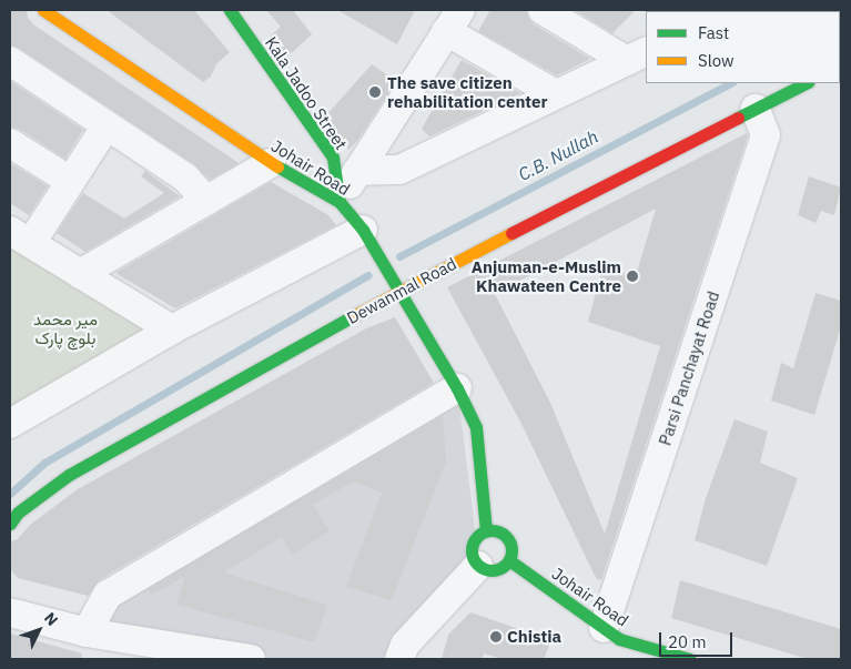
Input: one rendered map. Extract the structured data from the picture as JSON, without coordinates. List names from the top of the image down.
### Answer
{
  "streets": {
    "street": [
      "Kala Jadoo Street",
      "Johair Road",
      "Dewanmal Road",
      "Parsi Panchayat Road"
    ]
  },
  "crossings": [
    ["Kala Jadoo Street", "Johair Road"],
    ["Johair Road", "Dewanmal Road"],
    ["Johair Road", "Parsi Panchayat Road"],
    ["Dewanmal Road", "Parsi Panchayat Road"]
  ],
  "water": ["C.B. Nullah"],
  "parks": ["میر محمد بلوچ پارک"],
  "places": ["The save citizen rehabilitation center", "Anjuman-e-Muslim Khawateen Centre", "Chistia"],
  "legend": ["Fast", "Slow"],
  "scale_bar": "20 m",
  "north": "top right"
}
